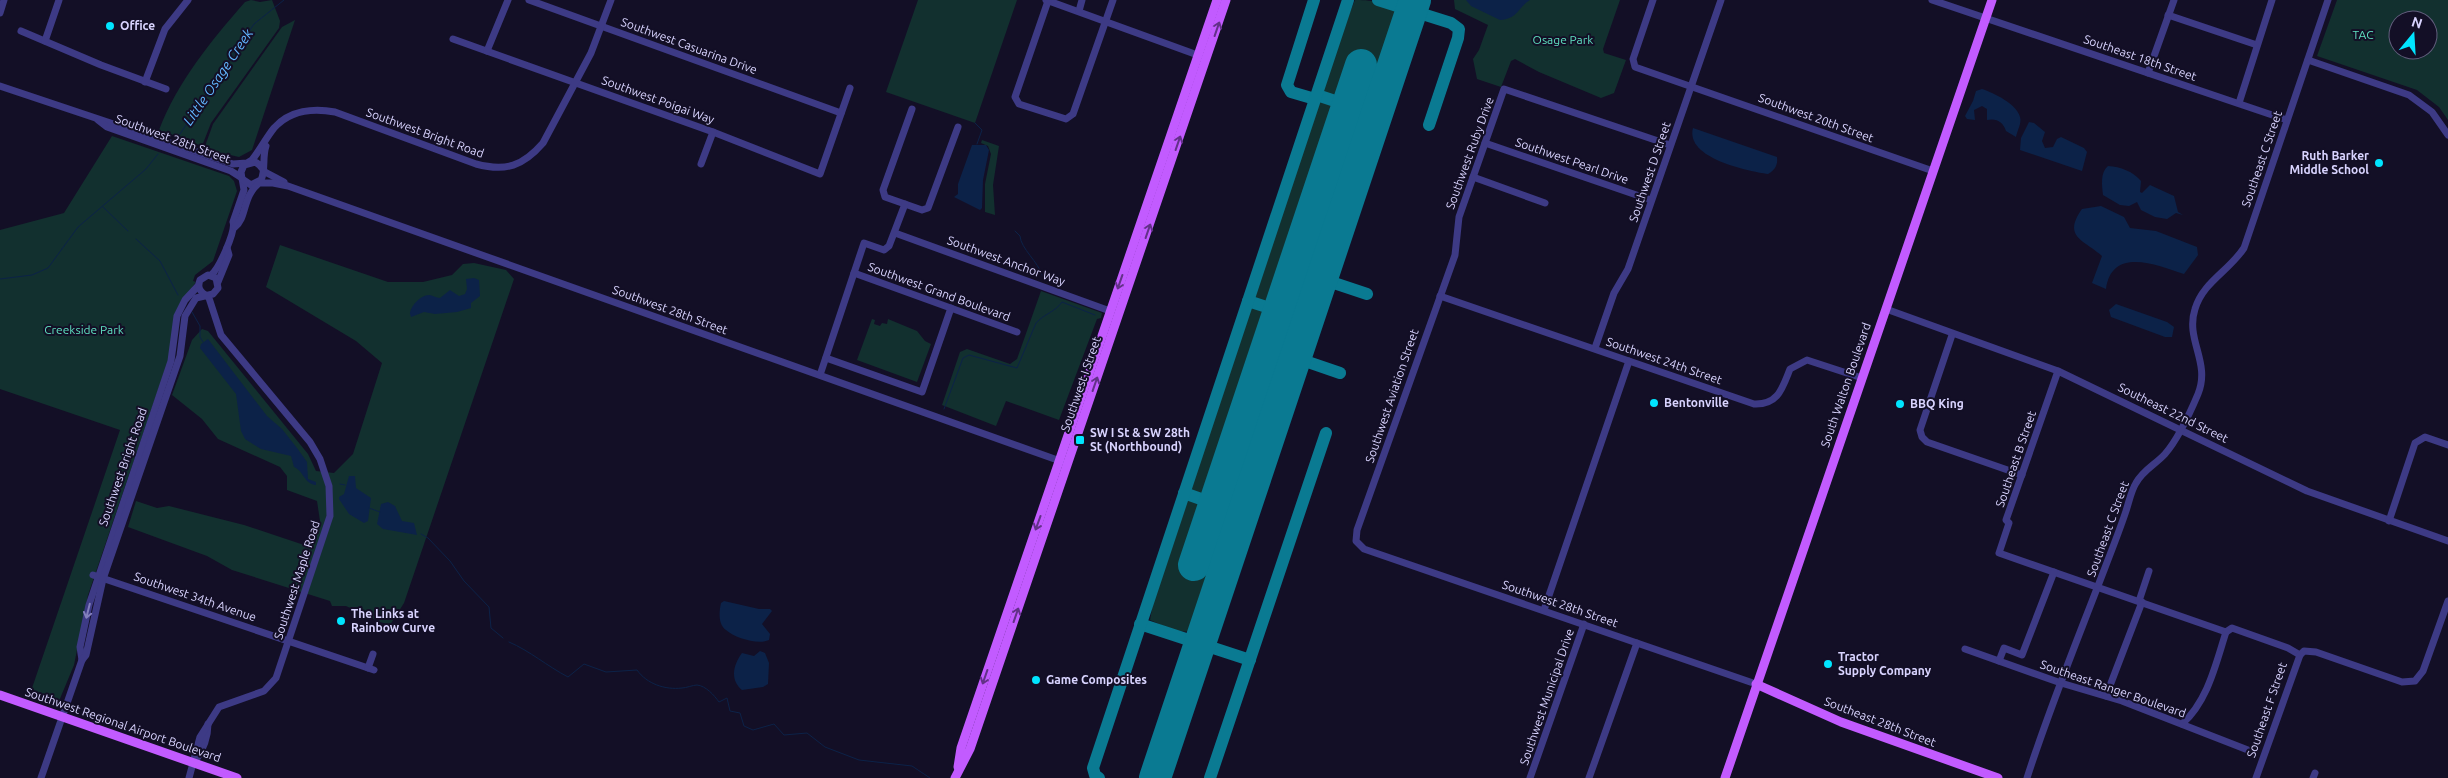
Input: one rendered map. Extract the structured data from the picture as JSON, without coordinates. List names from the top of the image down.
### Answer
{
  "streets": {
    "main road": [
      "Southwest I Street",
      "South Walton Boulevard",
      "Southeast 28th Street",
      "Southwest Regional Airport Boulevard"
    ],
    "street": [
      "Southwest Casuarina Drive",
      "Southeast 18th Street",
      "Southwest Poigai Way",
      "Southwest 20th Street",
      "Southwest Bright Road",
      "Southwest 28th Street",
      "Southwest Ruby Drive",
      "Southeast C Street",
      "Southwest Pearl Drive",
      "Southwest D Street",
      "Southwest Anchor Way",
      "Southwest Grand Boulevard",
      "Southwest 24th Street",
      "Southwest Aviation Street",
      "Southeast 22nd Street",
      "Southeast B Street",
      "Southwest Maple Road",
      "Southwest 34th Avenue",
      "Southeast Ranger Boulevard",
      "Southwest Municipal Drive",
      "Southeast F Street"
    ]
  },
  "crossings": [
    ["Southwest Casuarina Drive", "Southwest Poigai Way"],
    ["Southwest Casuarina Drive", "Southwest Bright Road"],
    ["Southeast 18th Street", "Southeast C Street"],
    ["Southeast 18th Street", "South Walton Boulevard"],
    ["Southwest Poigai Way", "Southwest Bright Road"],
    ["Southwest 20th Street", "Southwest D Street"],
    ["Southwest 20th Street", "South Walton Boulevard"],
    ["Southwest Bright Road", "Southwest 28th Street"],
    ["Southwest Bright Road", "Southwest Maple Road"],
    ["Southwest Bright Road", "Southwest 34th Avenue"],
    ["Southwest Bright Road", "Southwest Regional Airport Boulevard"],
    ["Southwest 28th Street", "Southwest I Street"],
    ["Southwest 28th Street", "South Walton Boulevard"],
    ["Southwest 28th Street", "Southwest Aviation Street"],
    ["Southwest 28th Street", "Southwest Municipal Drive"],
    ["Southwest 28th Street", "Southeast 28th Street"],
    ["Southwest Ruby Drive", "Southwest Pearl Drive"],
    ["Southwest Ruby Drive", "Southwest D Street"],
    ["Southwest Ruby Drive", "Southwest Aviation Street"],
    ["Southeast C Street", "Southeast 22nd Street"],
    ["Southeast C Street", "Southeast Ranger Boulevard"],
    ["Southwest Pearl Drive", "Southwest D Street"],
    ["Southwest D Street", "Southwest 24th Street"],
    ["Southwest Anchor Way", "Southwest I Street"],
    ["Southwest 24th Street", "South Walton Boulevard"],
    ["Southwest 24th Street", "Southwest Aviation Street"],
    ["South Walton Boulevard", "Southeast 22nd Street"],
    ["South Walton Boulevard", "Southeast 28th Street"],
    ["Southeast 22nd Street", "Southeast B Street"],
    ["Southwest Maple Road", "Southwest 34th Avenue"],
    ["Southwest Maple Road", "Southwest Regional Airport Boulevard"]
  ],
  "water": ["Little Osage Creek"],
  "parks": ["TAC", "Osage Park", "Creekside Park"],
  "places": {
    "other": [
      "Office",
      "Ruth Barker Middle School",
      "Bentonville",
      "BBQ King",
      "The Links at Rainbow Curve",
      "Tractor Supply Company",
      "Game Composites"
    ],
    "transit": ["SW I St & SW 28th St (Northbound)"]
  },
  "north": "top"
}
